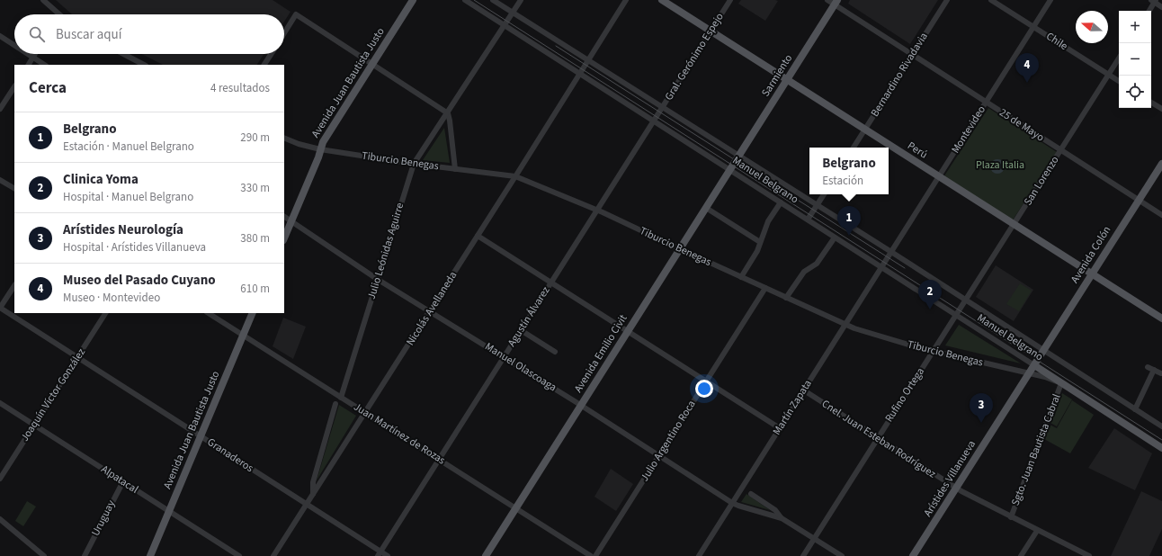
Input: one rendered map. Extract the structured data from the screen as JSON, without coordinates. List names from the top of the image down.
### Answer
{
  "streets": {
    "main road": [
      "Sarmiento",
      "Avenida Juan Bautista Justo",
      "Perú",
      "Manuel Belgrano",
      "Avenida Colón",
      "Avenida Emilio Civit",
      "Arístides Villanueva"
    ],
    "street": [
      "Chile",
      "Gral. Gerónimo Espejo",
      "Bernardino Rivadavia",
      "25 de Mayo",
      "Montevideo",
      "Tiburcio Benegas",
      "San Lorenzo",
      "Julio Leónidas Aguirre",
      "Nicolás Avellaneda",
      "Agustín Álvarez",
      "Manuel Olascoaga",
      "Joaquín Víctor González",
      "Rufino Ortega",
      "Martín Zapata",
      "Juan Martínez de Rozas",
      "Cnel. Juan Esteban Rodríguez",
      "Julio Argentino Roca",
      "Sgto. Juan Bautista Cabral",
      "Granaderos",
      "Alpatacal",
      "Uruguay"
    ]
  },
  "crossings": [
    ["Chile", "Montevideo"],
    ["Chile", "San Lorenzo"],
    ["Gral. Gerónimo Espejo", "Perú"],
    ["Gral. Gerónimo Espejo", "Manuel Belgrano"],
    ["Gral. Gerónimo Espejo", "Agustín Álvarez"],
    ["Bernardino Rivadavia", "25 de Mayo"],
    ["Bernardino Rivadavia", "Perú"],
    ["Sarmiento", "25 de Mayo"],
    ["Sarmiento", "Perú"],
    ["Sarmiento", "Manuel Belgrano"],
    ["Sarmiento", "Avenida Emilio Civit"],
    ["Avenida Juan Bautista Justo", "Tiburcio Benegas"],
    ["Avenida Juan Bautista Justo", "Manuel Olascoaga"],
    ["Avenida Juan Bautista Justo", "Juan Martínez de Rozas"],
    ["Avenida Juan Bautista Justo", "Granaderos"],
    ["Avenida Juan Bautista Justo", "Alpatacal"],
    ["25 de Mayo", "Montevideo"],
    ["25 de Mayo", "San Lorenzo"],
    ["25 de Mayo", "Avenida Colón"],
    ["Montevideo", "Perú"],
    ["Montevideo", "Manuel Belgrano"],
    ["Montevideo", "Martín Zapata"],
    ["Perú", "San Lorenzo"],
    ["Perú", "Avenida Colón"],
    ["Tiburcio Benegas", "Manuel Belgrano"],
    ["Tiburcio Benegas", "Julio Leónidas Aguirre"],
    ["Tiburcio Benegas", "Nicolás Avellaneda"],
    ["Tiburcio Benegas", "Agustín Álvarez"],
    ["Tiburcio Benegas", "Avenida Emilio Civit"],
    ["Tiburcio Benegas", "Rufino Ortega"],
    ["Tiburcio Benegas", "Martín Zapata"],
    ["Tiburcio Benegas", "Julio Argentino Roca"],
    ["Tiburcio Benegas", "Sgto. Juan Bautista Cabral"],
    ["Tiburcio Benegas", "Arístides Villanueva"],
    ["Manuel Belgrano", "San Lorenzo"],
    ["Manuel Belgrano", "Julio Leónidas Aguirre"],
    ["Manuel Belgrano", "Avenida Colón"],
    ["Manuel Belgrano", "Nicolás Avellaneda"],
    ["Manuel Belgrano", "Agustín Álvarez"],
    ["Manuel Belgrano", "Avenida Emilio Civit"],
    ["Manuel Belgrano", "Rufino Ortega"],
    ["Manuel Belgrano", "Martín Zapata"],
    ["Manuel Belgrano", "Sgto. Juan Bautista Cabral"],
    ["Manuel Belgrano", "Arístides Villanueva"],
    ["San Lorenzo", "Rufino Ortega"],
    ["Julio Leónidas Aguirre", "Manuel Olascoaga"],
    ["Julio Leónidas Aguirre", "Juan Martínez de Rozas"],
    ["Avenida Colón", "Arístides Villanueva"],
    ["Nicolás Avellaneda", "Manuel Olascoaga"],
    ["Nicolás Avellaneda", "Juan Martínez de Rozas"],
    ["Nicolás Avellaneda", "Granaderos"],
    ["Agustín Álvarez", "Manuel Olascoaga"],
    ["Agustín Álvarez", "Juan Martínez de Rozas"],
    ["Agustín Álvarez", "Granaderos"],
    ["Avenida Emilio Civit", "Manuel Olascoaga"],
    ["Avenida Emilio Civit", "Juan Martínez de Rozas"],
    ["Manuel Olascoaga", "Rufino Ortega"],
    ["Manuel Olascoaga", "Martín Zapata"],
    ["Manuel Olascoaga", "Julio Argentino Roca"],
    ["Joaquín Víctor González", "Granaderos"],
    ["Joaquín Víctor González", "Alpatacal"],
    ["Rufino Ortega", "Cnel. Juan Esteban Rodríguez"],
    ["Martín Zapata", "Cnel. Juan Esteban Rodríguez"],
    ["Cnel. Juan Esteban Rodríguez", "Sgto. Juan Bautista Cabral"],
    ["Cnel. Juan Esteban Rodríguez", "Arístides Villanueva"],
    ["Alpatacal", "Uruguay"]
  ],
  "parks": ["Plaza Italia"],
  "north": "left",
  "page": {
    "map_buttons": ["+", "−"],
    "search": "Buscar aquí",
    "pins": [
      "4",
      "1",
      "2",
      "3"
    ],
    "heading": ["Cerca", "4 resultados"],
    "list": [
      {
        "mark": "1",
        "name": "Belgrano",
        "note": "Estación · Manuel Belgrano",
        "value": "290 m"
      },
      {
        "mark": "2",
        "name": "Clinica Yoma",
        "note": "Hospital · Manuel Belgrano",
        "value": "330 m"
      },
      {
        "mark": "3",
        "name": "Arístides Neurología",
        "note": "Hospital · Arístides Villanueva",
        "value": "380 m"
      },
      {
        "mark": "4",
        "name": "Museo del Pasado Cuyano",
        "note": "Museo · Montevideo",
        "value": "610 m"
      }
    ],
    "popup": ["Belgrano", "Estación"]
  }
}
